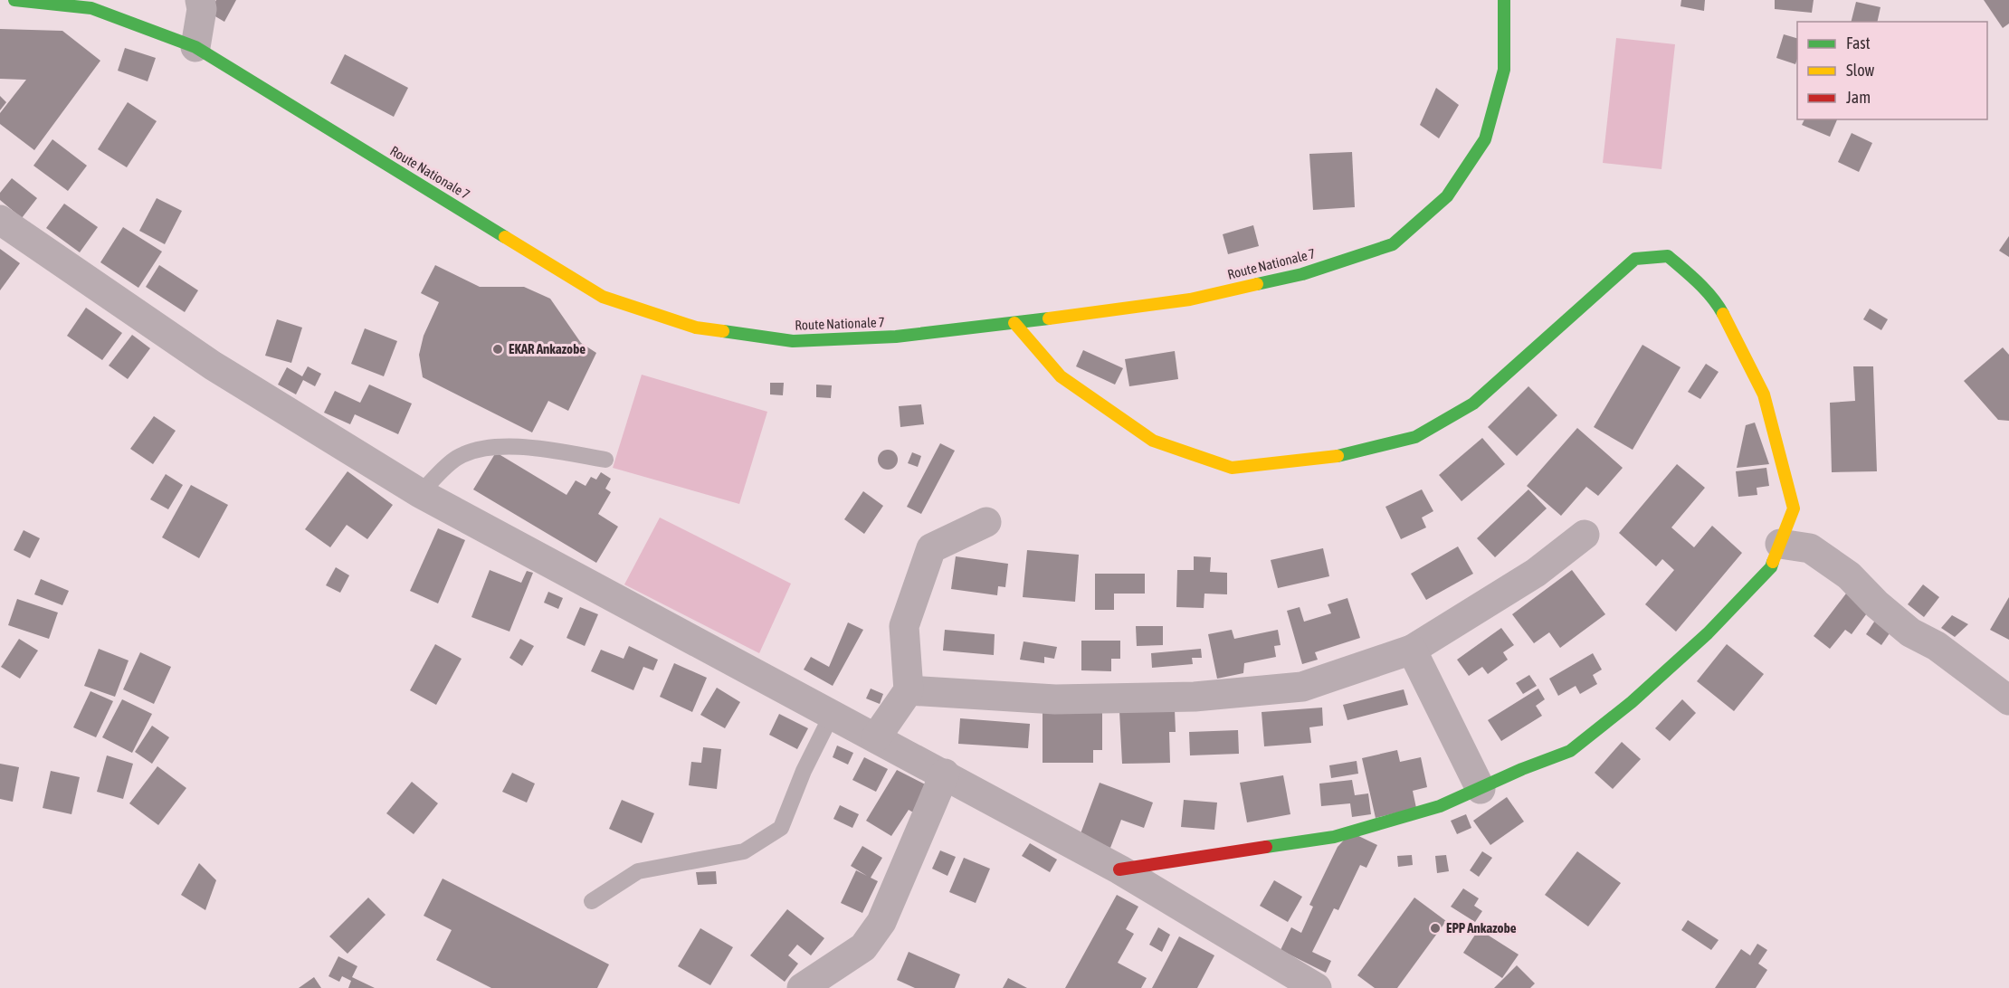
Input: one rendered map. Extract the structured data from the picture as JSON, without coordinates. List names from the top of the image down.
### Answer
{
  "streets": {
    "street": ["Route Nationale 7"]
  },
  "places": ["EKAR Ankazobe", "EPP Ankazobe"],
  "legend": ["Fast", "Slow", "Jam"]
}
